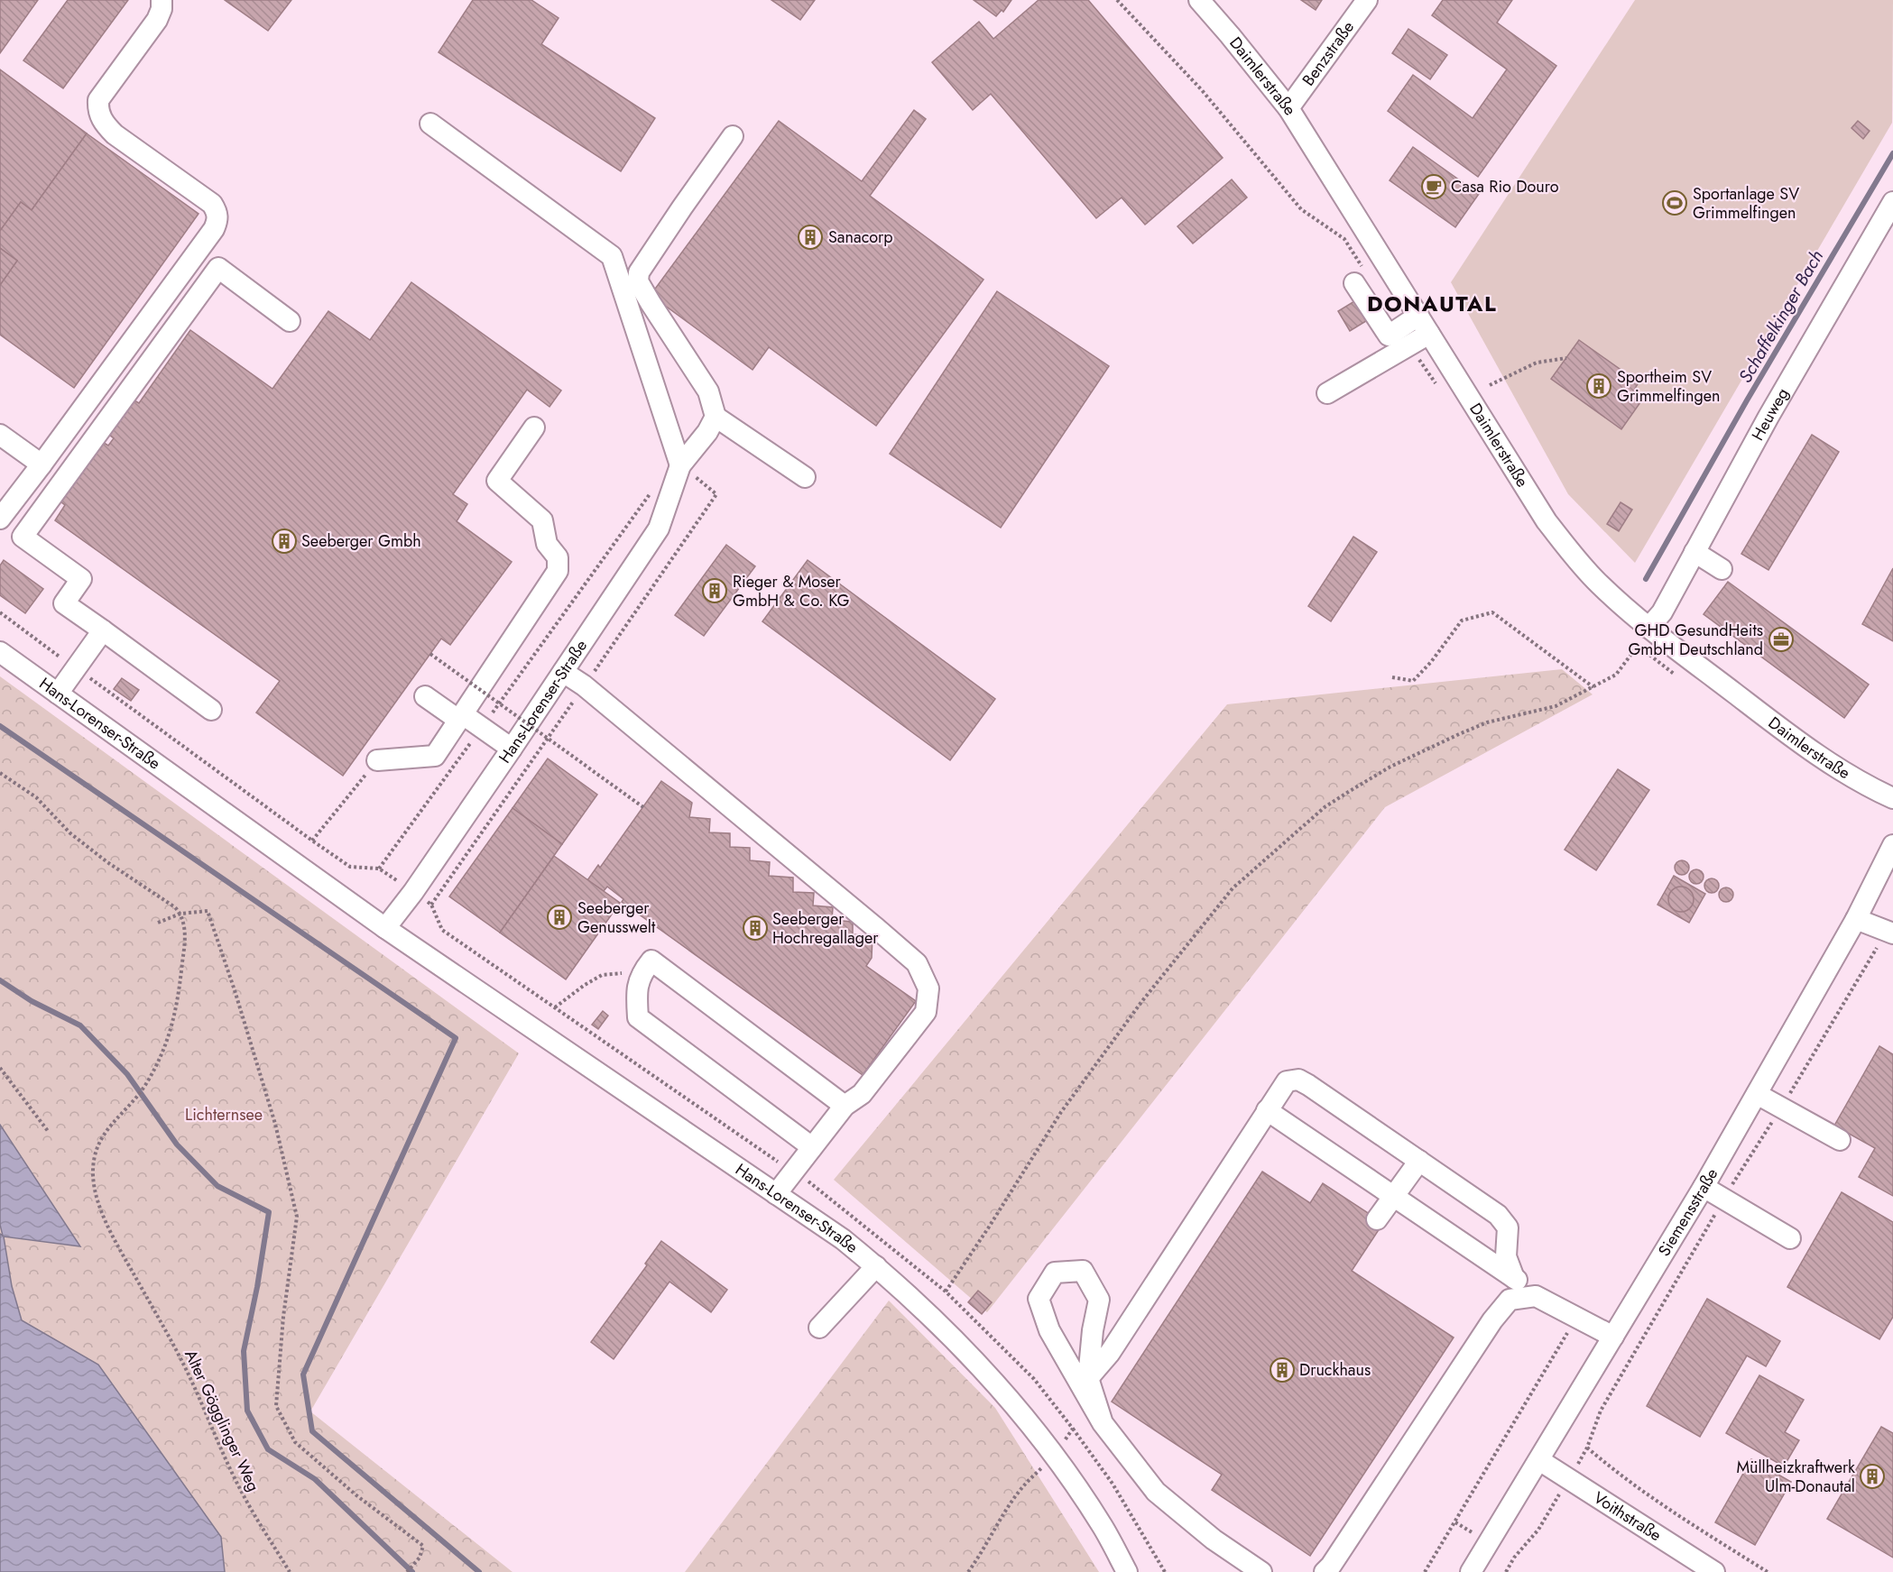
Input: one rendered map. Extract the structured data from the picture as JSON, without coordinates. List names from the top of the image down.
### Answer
{
  "streets": {
    "street": [
      "Benzstraße",
      "Daimlerstraße",
      "Heuweg",
      "Hans-Lorenser-Straße",
      "Siemensstraße",
      "Voithstraße"
    ],
    "path": ["Alter Gögglinger Weg"]
  },
  "crossings": [
    ["Benzstraße", "Daimlerstraße"],
    ["Daimlerstraße", "Heuweg"],
    ["Siemensstraße", "Voithstraße"]
  ],
  "districts": ["DONAUTAL"],
  "water": ["Schaffelkinger Bach"],
  "parks": ["Lichternsee"],
  "places": {
    "cafe": ["Casa Rio Douro"],
    "sports": ["Sportanlage SV Grimmelfingen"],
    "building": [
      "Sanacorp",
      "Sportheim SV Grimmelfingen",
      "Seeberger Gmbh",
      "Rieger & Moser GmbH & Co. KG",
      "Seeberger Genusswelt",
      "Seeberger Hochregallager",
      "Druckhaus",
      "Müllheizkraftwerk Ulm-Donautal"
    ],
    "office": ["GHD GesundHeits GmbH Deutschland"]
  }
}
